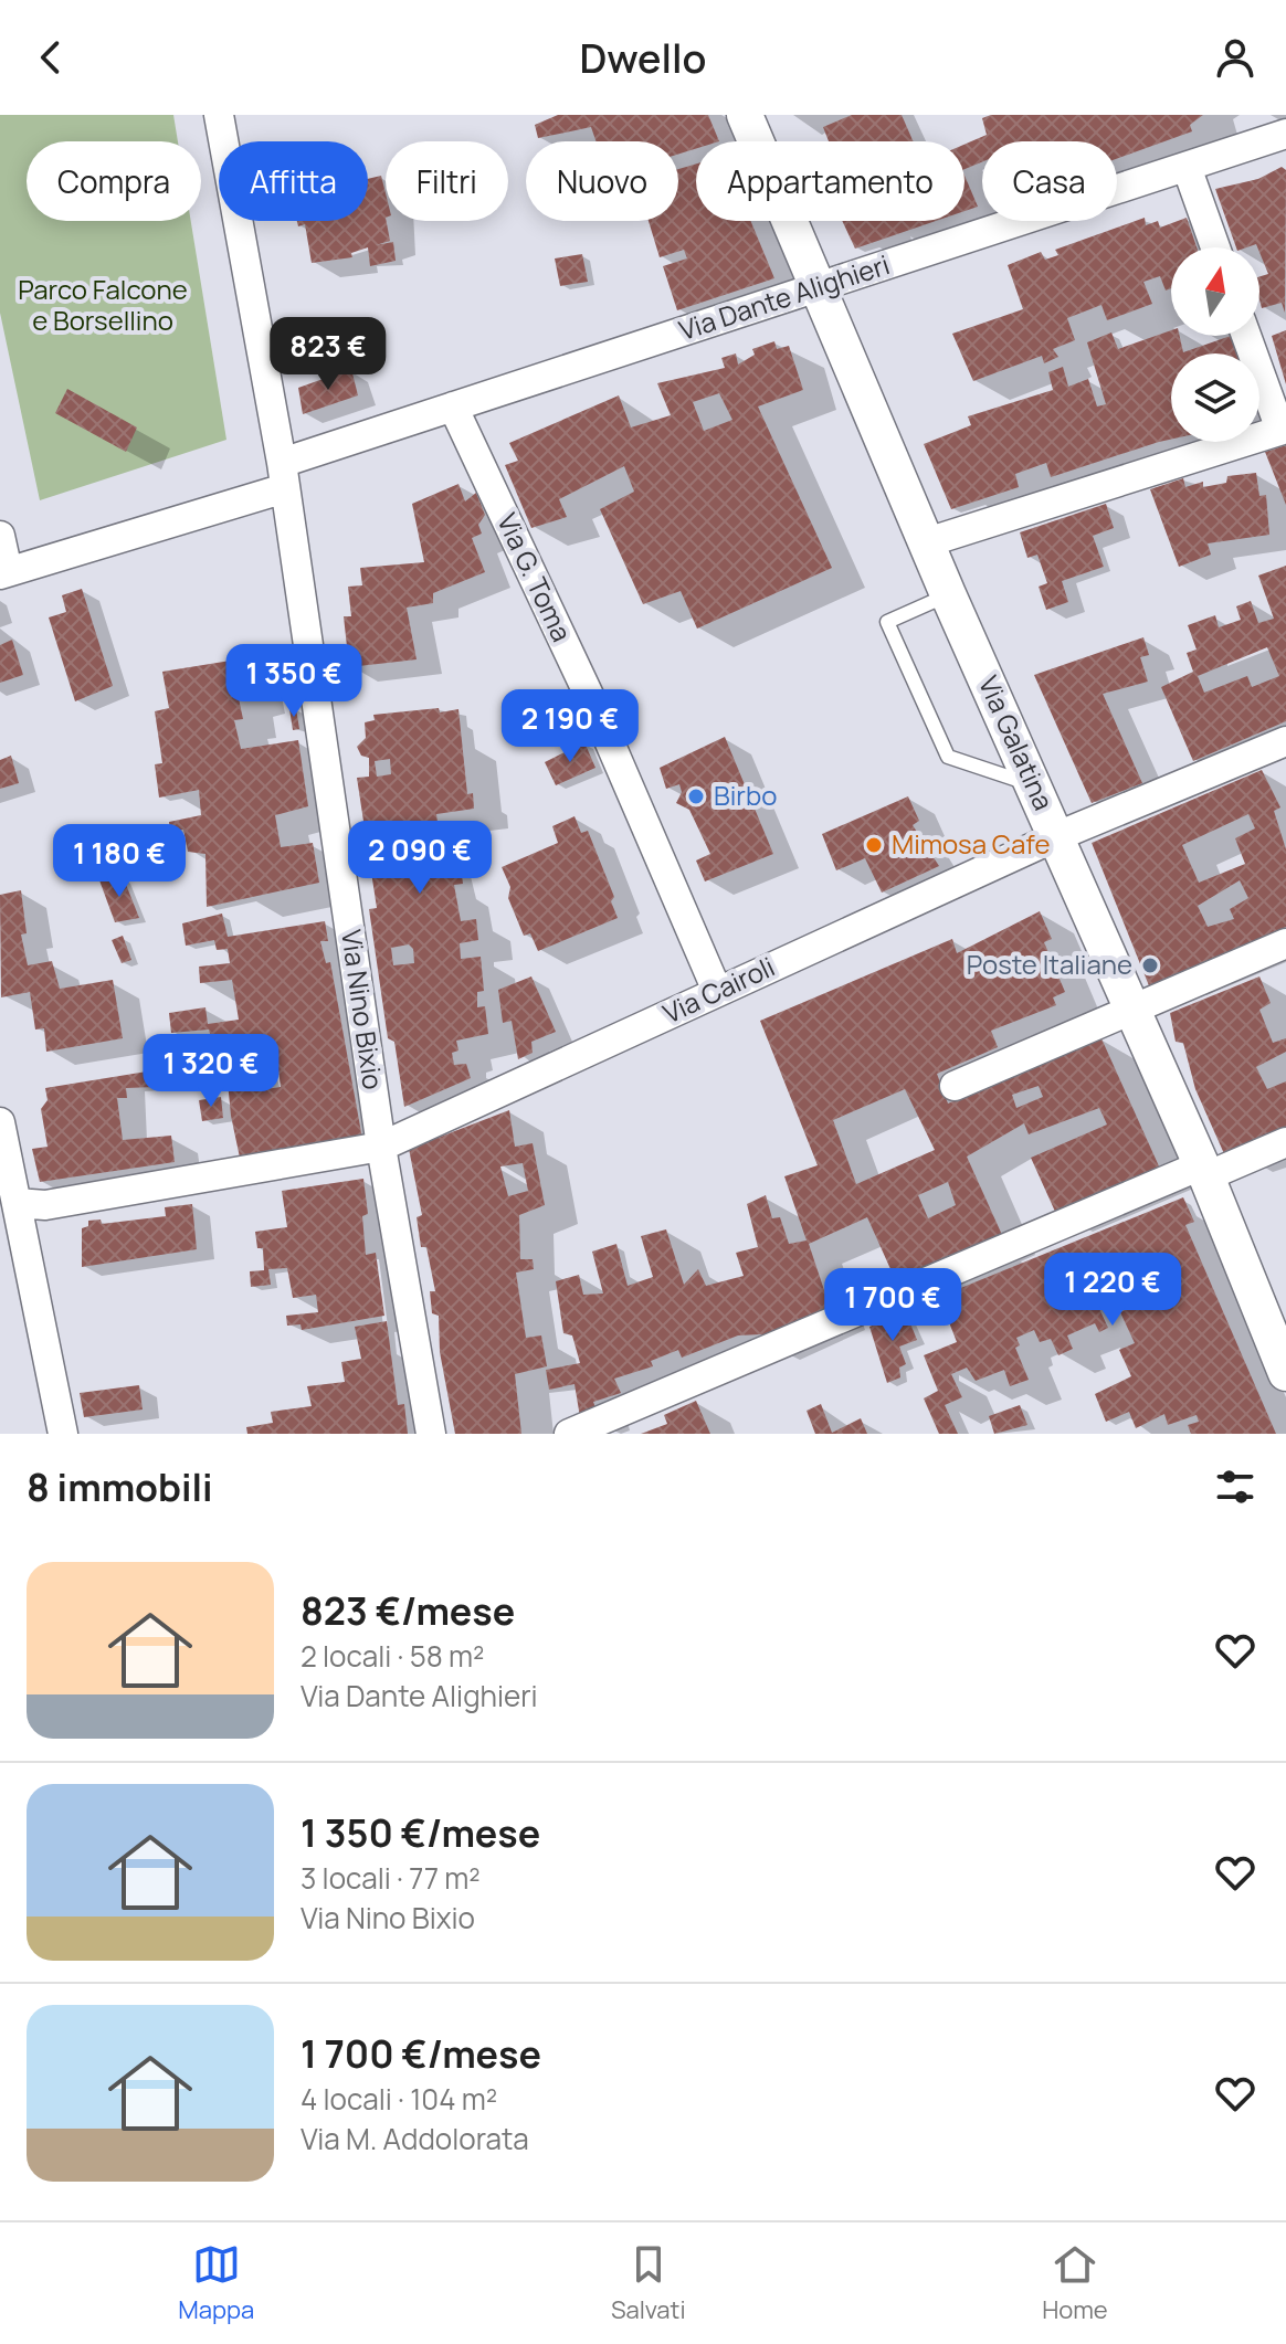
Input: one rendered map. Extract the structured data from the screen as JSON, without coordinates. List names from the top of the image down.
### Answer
{
  "streets": {
    "street": [
      "Via Dante Alighieri",
      "Via G. Toma",
      "Via Galatina",
      "Via Cairoli",
      "Via Nino Bixio"
    ]
  },
  "crossings": [
    ["Via Dante Alighieri", "Via G. Toma"],
    ["Via Dante Alighieri", "Via Galatina"],
    ["Via Dante Alighieri", "Via Nino Bixio"],
    ["Via G. Toma", "Via Cairoli"],
    ["Via Galatina", "Via Cairoli"],
    ["Via Cairoli", "Via Nino Bixio"]
  ],
  "parks": ["Parco Falcone e Borsellino"],
  "places": ["Birbo", "Mimosa Cafe", "Poste Italiane"],
  "north": "top",
  "page": {
    "header": "Dwello",
    "chip": [
      "Compra",
      "Affitta",
      "Filtri",
      "Nuovo",
      "Appartamento",
      "Casa"
    ],
    "price": [
      "823 €",
      "1 350 €",
      "2 190 €",
      "2 090 €",
      "1 180 €",
      "1 320 €",
      "1 220 €",
      "1 700 €"
    ],
    "heading": "8 immobili",
    "list": [
      {
        "name": "823 €/mese",
        "note": "2 locali · 58 m² · Via Dante Alighieri"
      },
      {
        "name": "1 350 €/mese",
        "note": "3 locali · 77 m² · Via Nino Bixio"
      },
      {
        "name": "1 700 €/mese",
        "note": "4 locali · 104 m² · Via M. Addolorata"
      }
    ],
    "tabs": ["Mappa", "Salvati", "Home"]
  }
}
